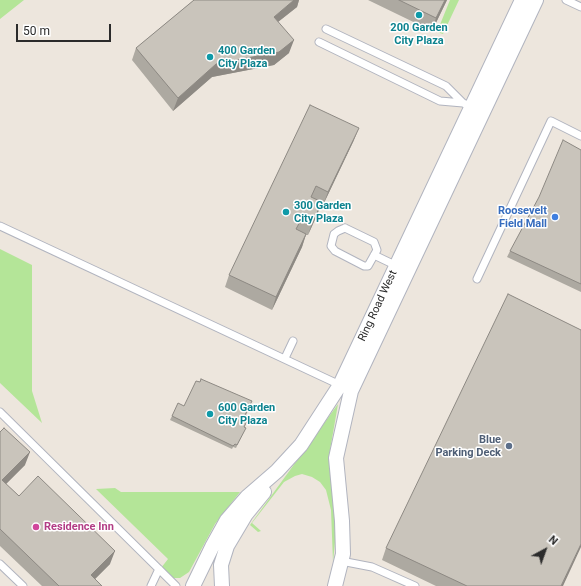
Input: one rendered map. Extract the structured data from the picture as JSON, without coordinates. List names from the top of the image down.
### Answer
{
  "streets": {
    "street": ["Ring Road West"]
  },
  "places": [
    "200 Garden City Plaza",
    "400 Garden City Plaza",
    "300 Garden City Plaza",
    "Roosevelt Field Mall",
    "600 Garden City Plaza",
    "Blue Parking Deck",
    "Residence Inn"
  ],
  "scale_bar": "50 m",
  "north": "top right"
}
